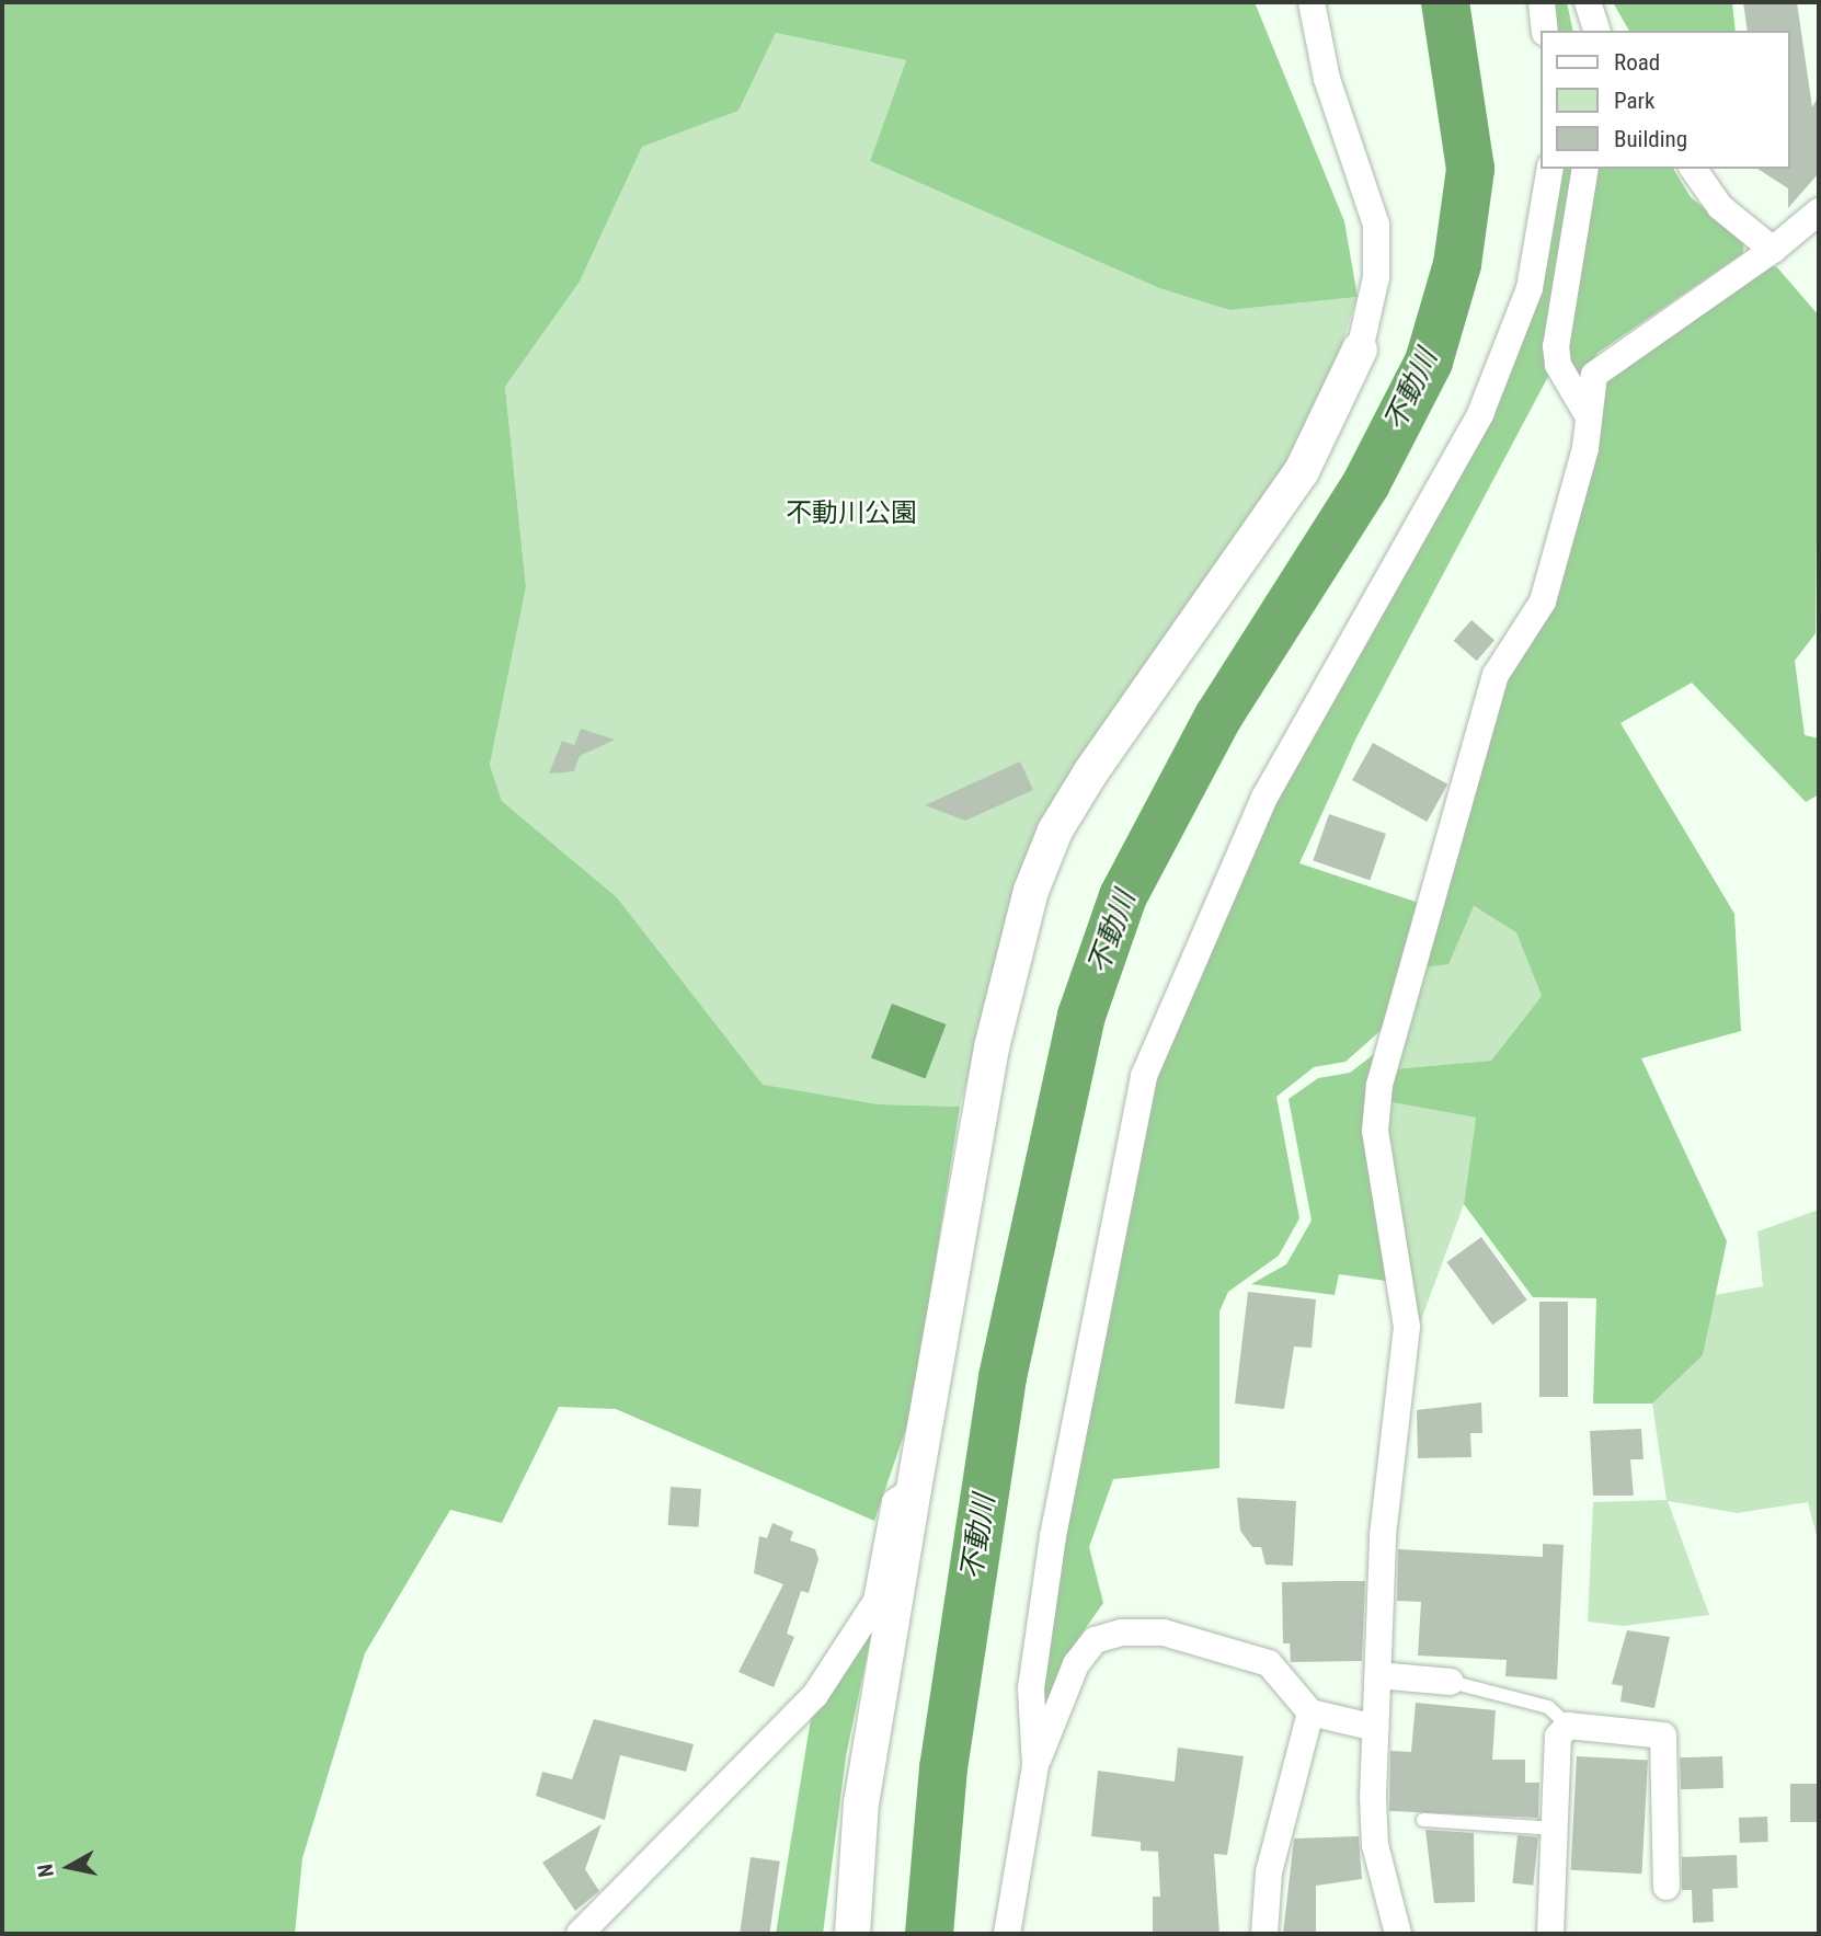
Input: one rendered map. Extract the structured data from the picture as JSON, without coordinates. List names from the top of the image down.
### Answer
{
  "water": ["不動川"],
  "parks": ["不動川公園"],
  "legend": ["Road", "Park", "Building"],
  "north": "left"
}
